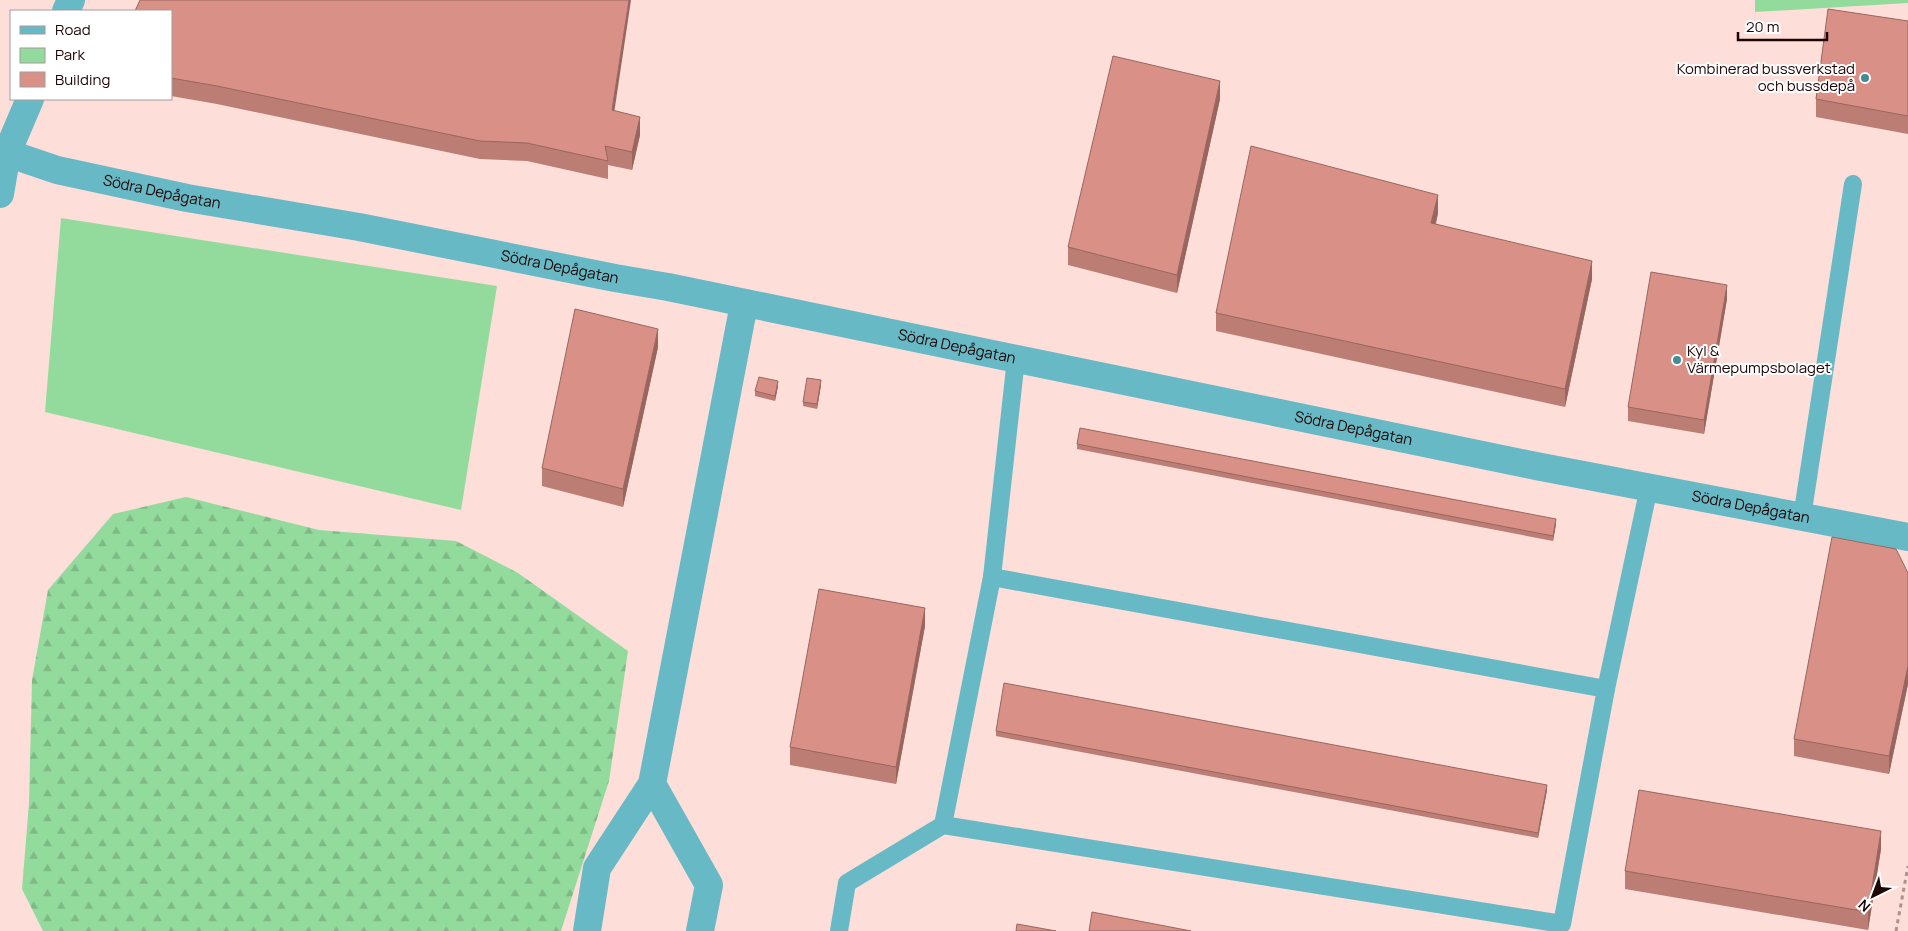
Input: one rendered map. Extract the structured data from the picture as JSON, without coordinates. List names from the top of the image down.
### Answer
{
  "streets": {
    "street": ["Södra Depågatan"]
  },
  "places": ["Kombinerad bussverkstad och bussdepå", "Kyl & Värmepumpsbolaget"],
  "legend": ["Road", "Park", "Building"],
  "scale_bar": "20 m",
  "north": "bottom left"
}
